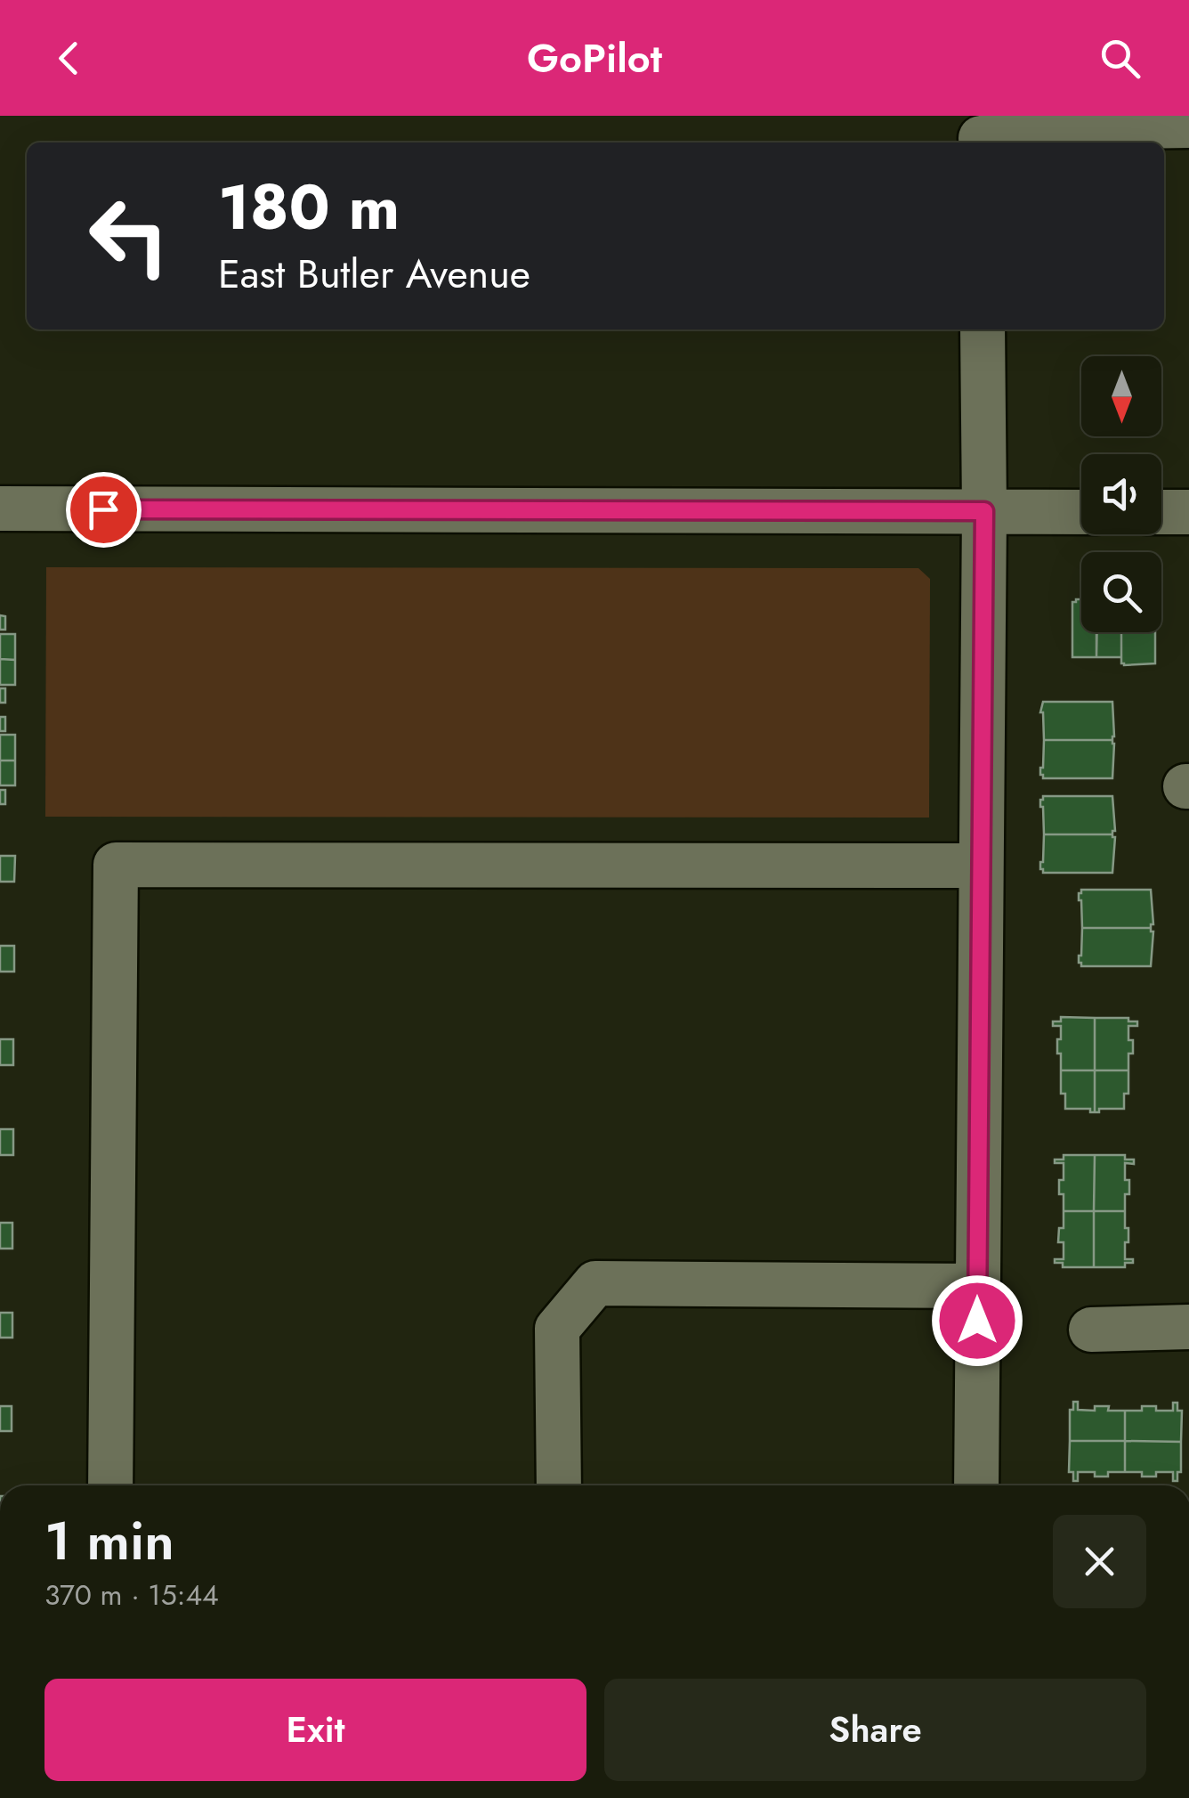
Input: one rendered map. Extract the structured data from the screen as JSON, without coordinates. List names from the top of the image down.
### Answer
{
  "north": "bottom",
  "page": {
    "header": "GoPilot",
    "turn": ["180 m", "East Butler Avenue"],
    "heading": ["1 min", "370 m · 15:44"],
    "buttons": ["Exit", "Share"]
  }
}
